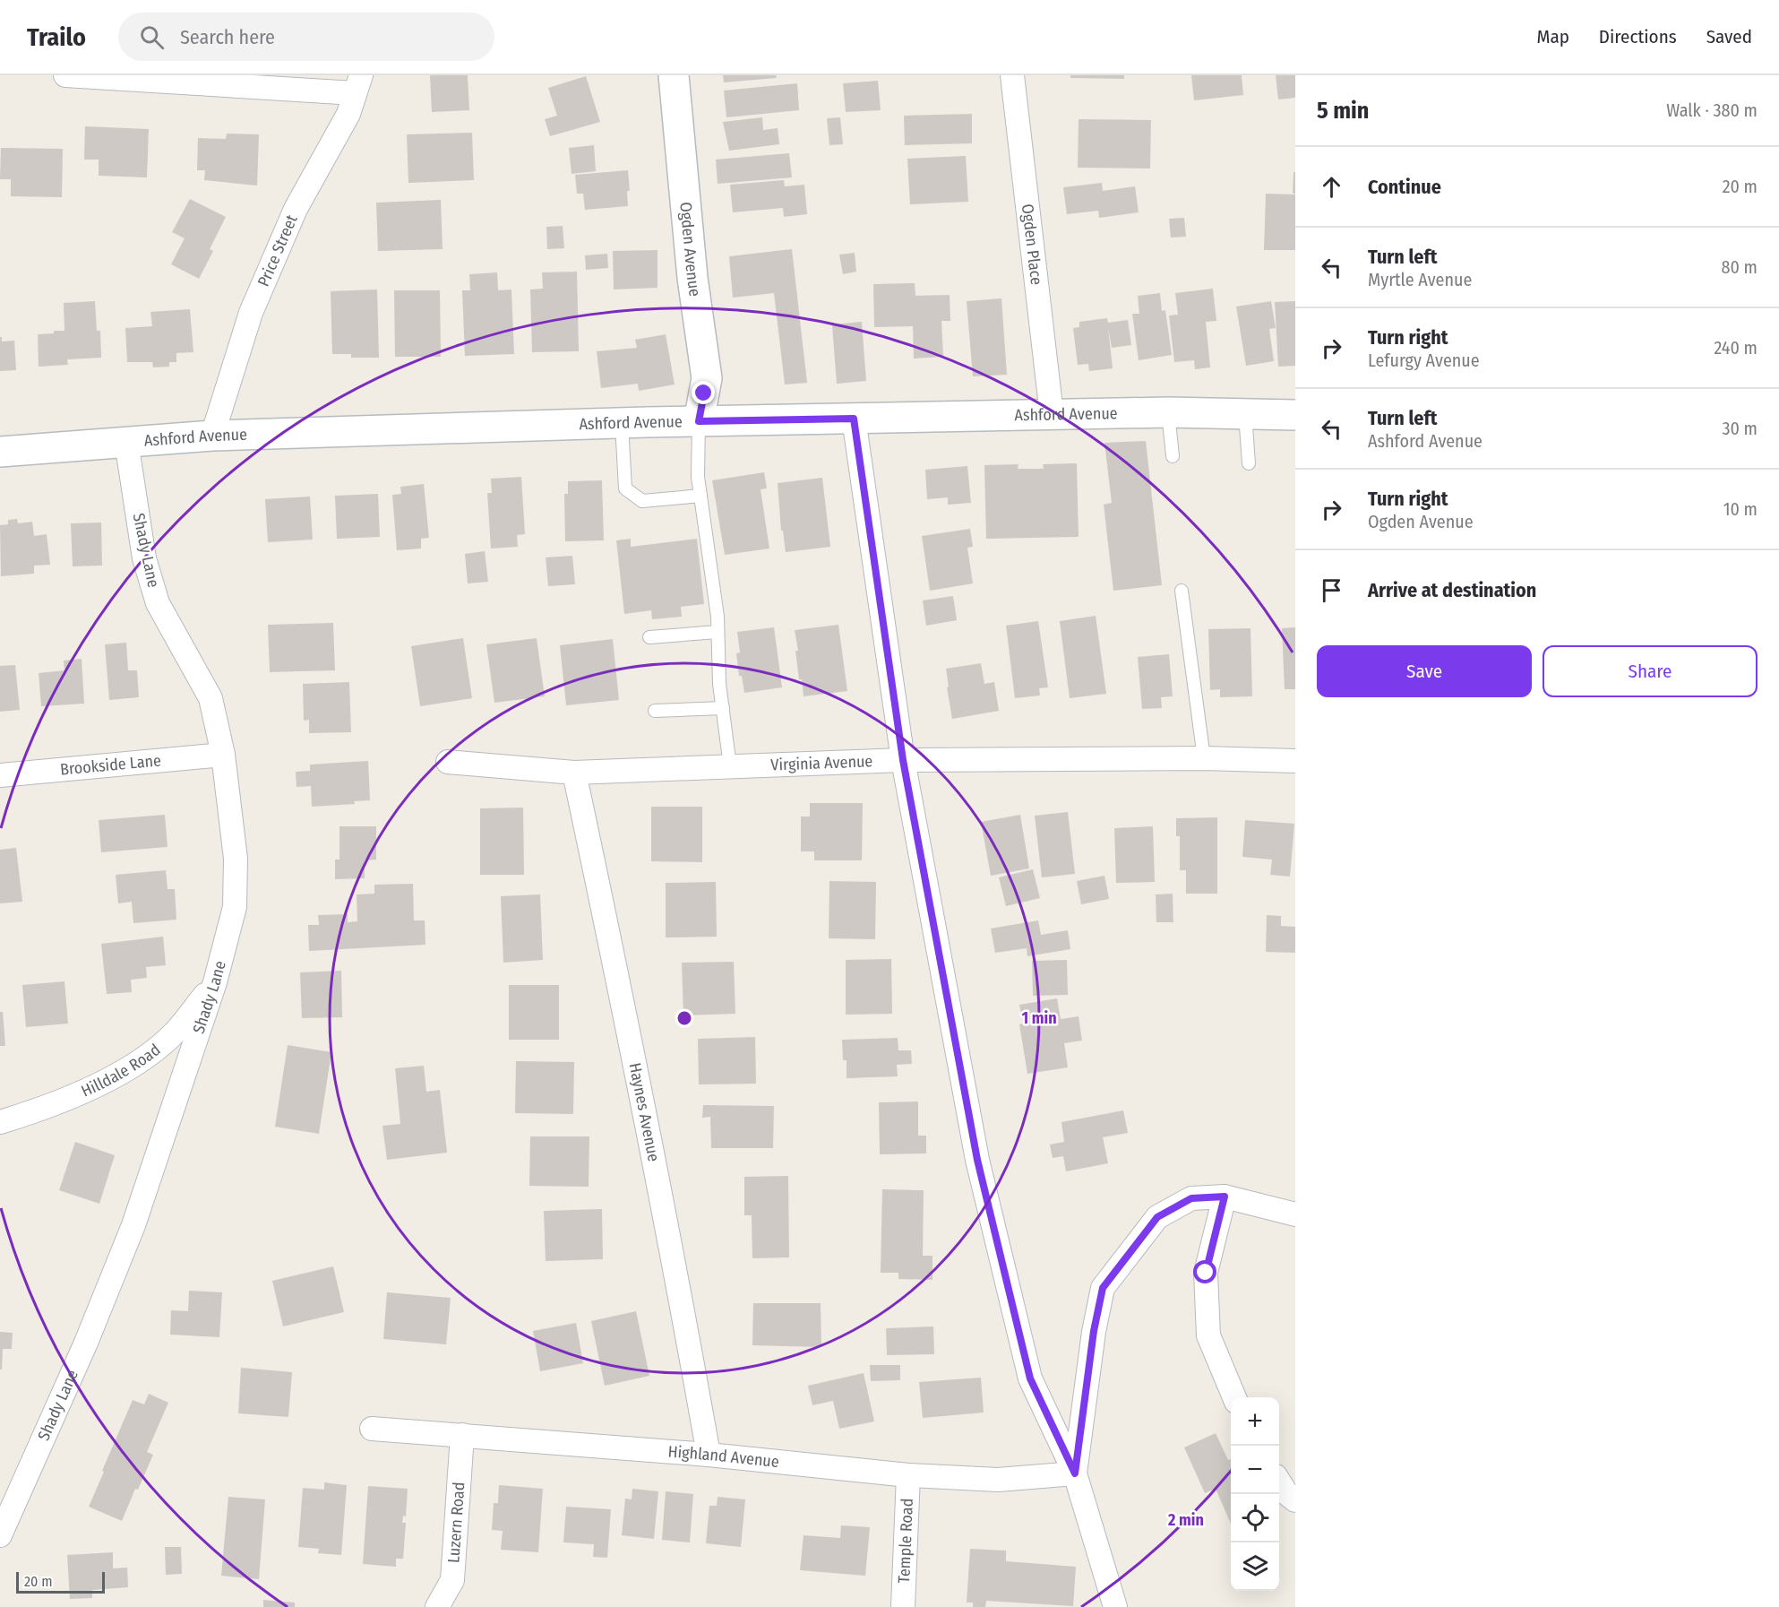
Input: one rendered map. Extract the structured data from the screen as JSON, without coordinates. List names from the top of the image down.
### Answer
{
  "streets": {
    "main road": ["Ogden Avenue", "Ashford Avenue"],
    "street": [
      "Ogden Place",
      "Price Street",
      "Shady Lane",
      "Virginia Avenue",
      "Brookside Lane",
      "Hilldale Road",
      "Haynes Avenue",
      "Highland Avenue",
      "Luzern Road",
      "Temple Road"
    ]
  },
  "crossings": [
    ["Ogden Place", "Ashford Avenue"],
    ["Ogden Avenue", "Ashford Avenue"],
    ["Price Street", "Ashford Avenue"],
    ["Ashford Avenue", "Shady Lane"],
    ["Shady Lane", "Brookside Lane"],
    ["Shady Lane", "Hilldale Road"],
    ["Virginia Avenue", "Haynes Avenue"],
    ["Haynes Avenue", "Highland Avenue"],
    ["Highland Avenue", "Luzern Road"],
    ["Highland Avenue", "Temple Road"]
  ],
  "scale_bar": "20 m",
  "page": {
    "header": "Trailo",
    "search": "Search here",
    "nav": ["Map", "Directions", "Saved"],
    "heading": ["5 min", "Walk · 380 m"],
    "list": [
      ["Continue", "20 m"],
      ["Turn left", "Myrtle Avenue", "80 m"],
      ["Turn right", "Lefurgy Avenue", "240 m"],
      ["Turn left", "Ashford Avenue", "30 m"],
      ["Turn right", "Ogden Avenue", "10 m"],
      "Arrive at destination"
    ],
    "buttons": ["Save", "Share"],
    "map_buttons": ["+", "−"],
    "scale": "20 m"
  },
  "rings": ["1 min", "2 min"]
}
